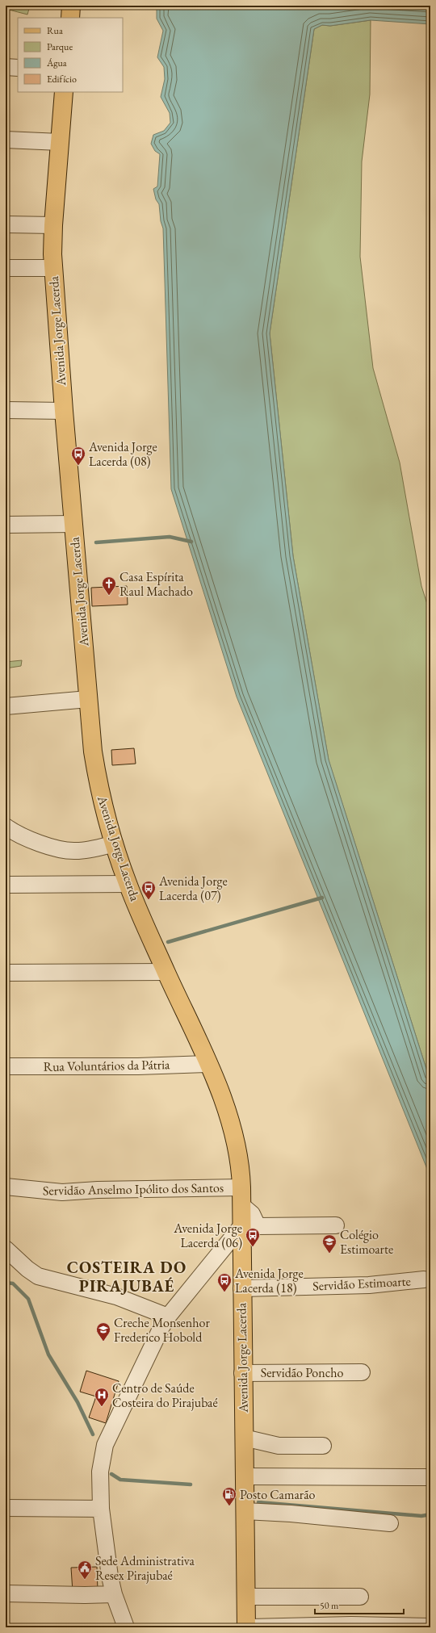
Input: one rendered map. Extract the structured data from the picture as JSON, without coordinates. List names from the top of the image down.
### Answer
{
  "streets": {
    "main road": ["Avenida Jorge Lacerda"],
    "street": [
      "Rua Voluntários da Pátria",
      "Servidão Anselmo Ipólito dos Santos",
      "Servidão Estimoarte",
      "Servidão Poncho"
    ]
  },
  "crossings": [
    ["Avenida Jorge Lacerda", "Rua Voluntários da Pátria"],
    ["Avenida Jorge Lacerda", "Servidão Anselmo Ipólito dos Santos"],
    ["Avenida Jorge Lacerda", "Servidão Estimoarte"],
    ["Avenida Jorge Lacerda", "Servidão Poncho"]
  ],
  "districts": ["COSTEIRA DO PIRAJUBAÉ"],
  "places": {
    "bus stop": [
      "Avenida Jorge Lacerda (08)",
      "Avenida Jorge Lacerda (07)",
      "Avenida Jorge Lacerda (06)",
      "Avenida Jorge Lacerda (18)"
    ],
    "church": ["Casa Espírita Raul Machado"],
    "school or university": ["Colégio Estimoarte", "Creche Monsenhor Frederico Hobold"],
    "hospital": ["Centro de Saúde Costeira do Pirajubaé"],
    "fuel station": ["Posto Camarão"],
    "public building": ["Sede Administrativa Resex Pirajubaé"]
  },
  "legend": [
    "Rua",
    "Parque",
    "Água",
    "Edifício"
  ],
  "scale_bar": "50 m"
}
